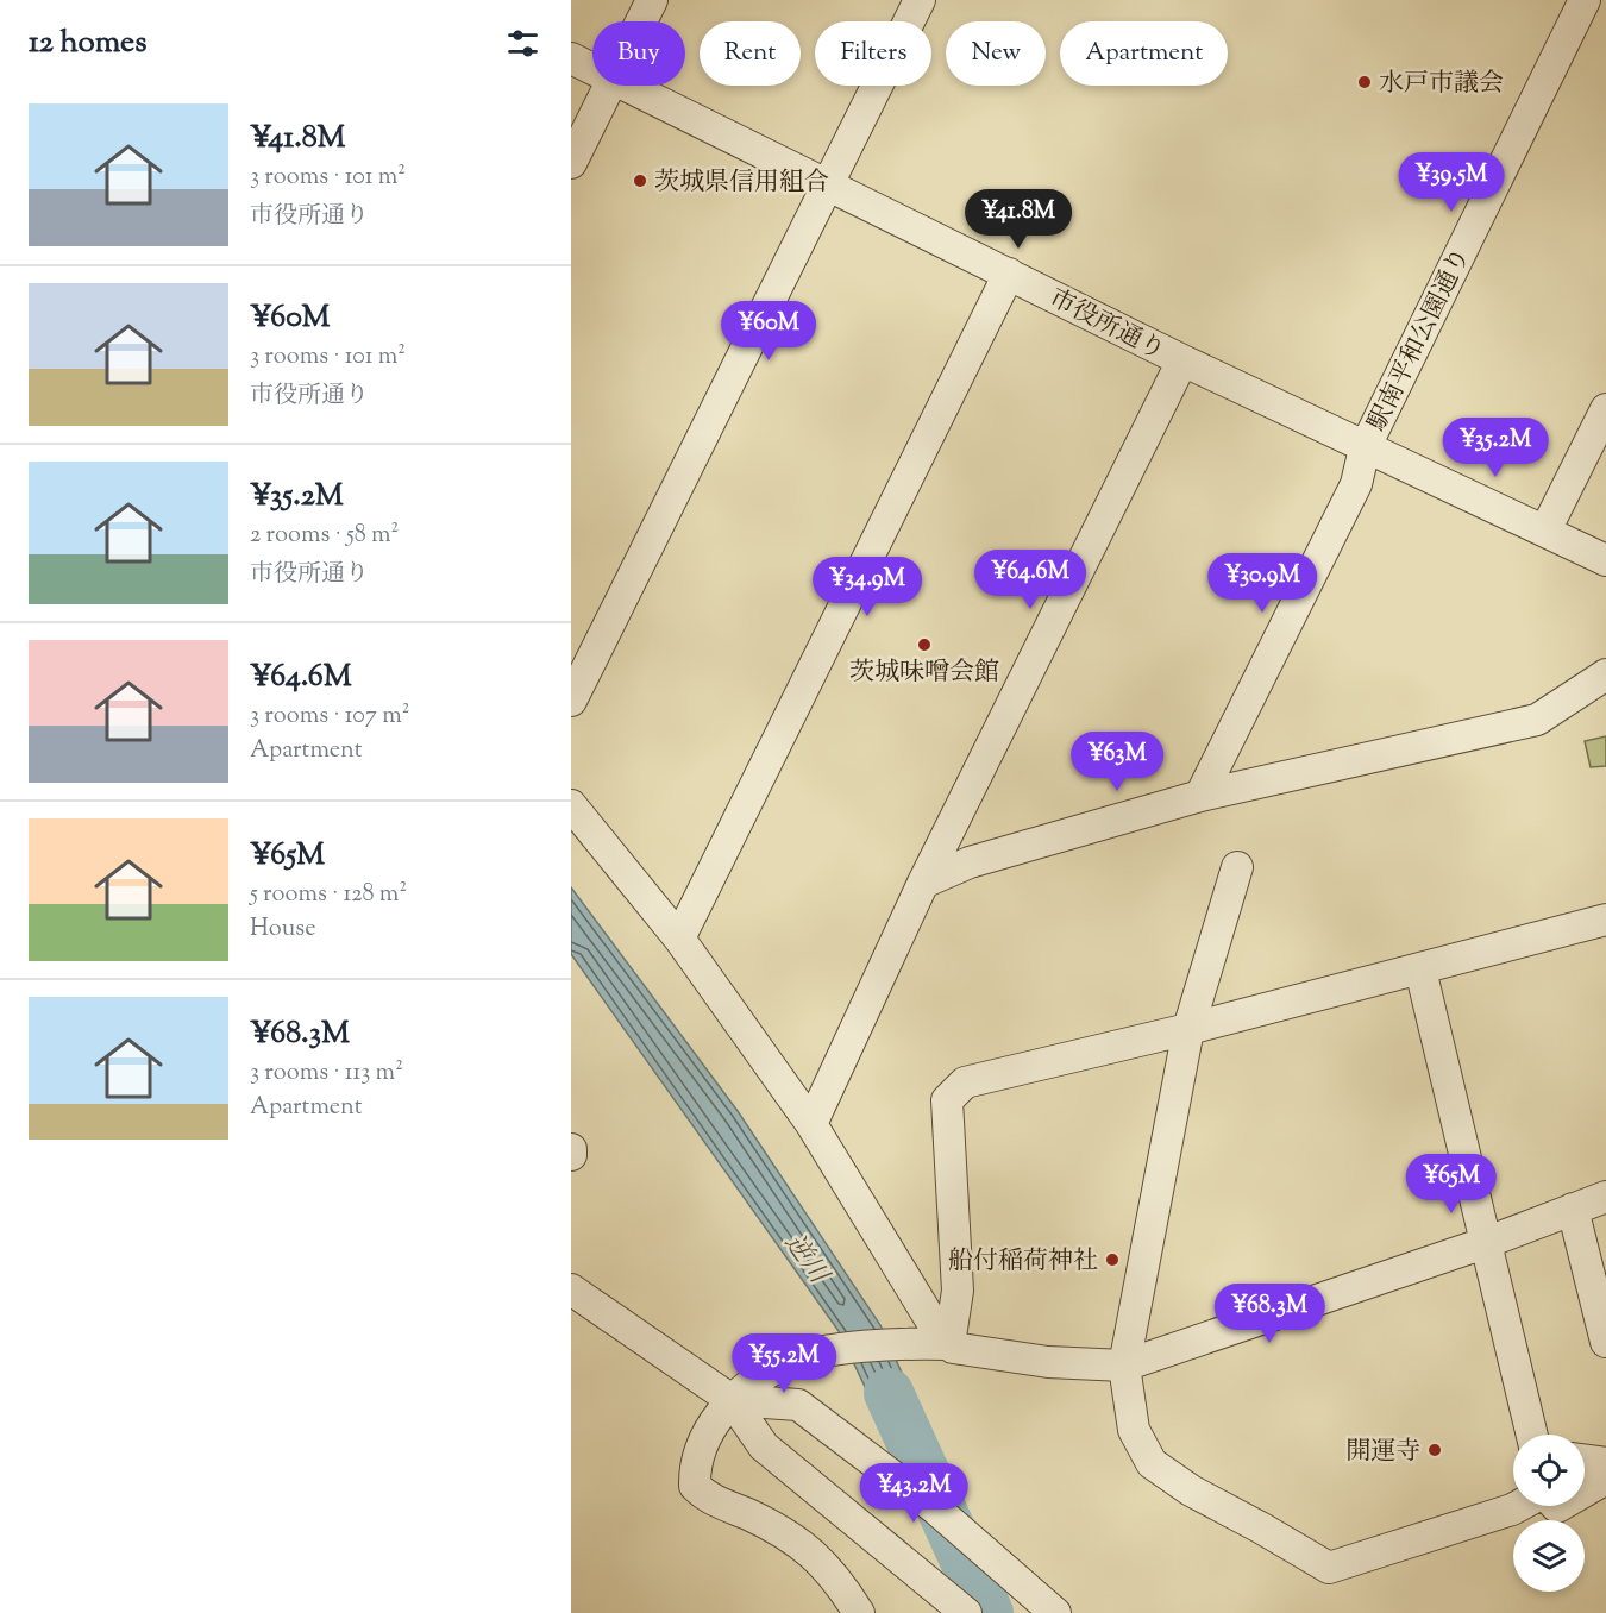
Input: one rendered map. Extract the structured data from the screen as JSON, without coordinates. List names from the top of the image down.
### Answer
{
  "streets": {
    "street": ["市役所通り", "駅南平和公園通り"]
  },
  "crossings": [
    ["市役所通り", "駅南平和公園通り"]
  ],
  "water": ["逆川"],
  "places": [
    "水戸市議会",
    "茨城県信用組合",
    "茨城味噌会館",
    "船付稲荷神社",
    "開運寺"
  ],
  "page": {
    "heading": "12 homes",
    "chip": [
      "Buy",
      "Rent",
      "Filters",
      "New",
      "Apartment"
    ],
    "list": [
      {
        "name": "¥41.8M",
        "note": "3 rooms · 101 m² · 市役所通り"
      },
      {
        "name": "¥60M",
        "note": "3 rooms · 101 m² · 市役所通り"
      },
      {
        "name": "¥35.2M",
        "note": "2 rooms · 58 m² · 市役所通り"
      },
      {
        "name": "¥64.6M",
        "note": "3 rooms · 107 m² · Apartment"
      },
      {
        "name": "¥65M",
        "note": "5 rooms · 128 m² · House"
      },
      {
        "name": "¥68.3M",
        "note": "3 rooms · 113 m² · Apartment"
      }
    ],
    "price": [
      "¥39.5M",
      "¥41.8M",
      "¥60M",
      "¥35.2M",
      "¥64.6M",
      "¥30.9M",
      "¥34.9M",
      "¥63M",
      "¥65M",
      "¥68.3M",
      "¥55.2M",
      "¥43.2M"
    ]
  }
}
